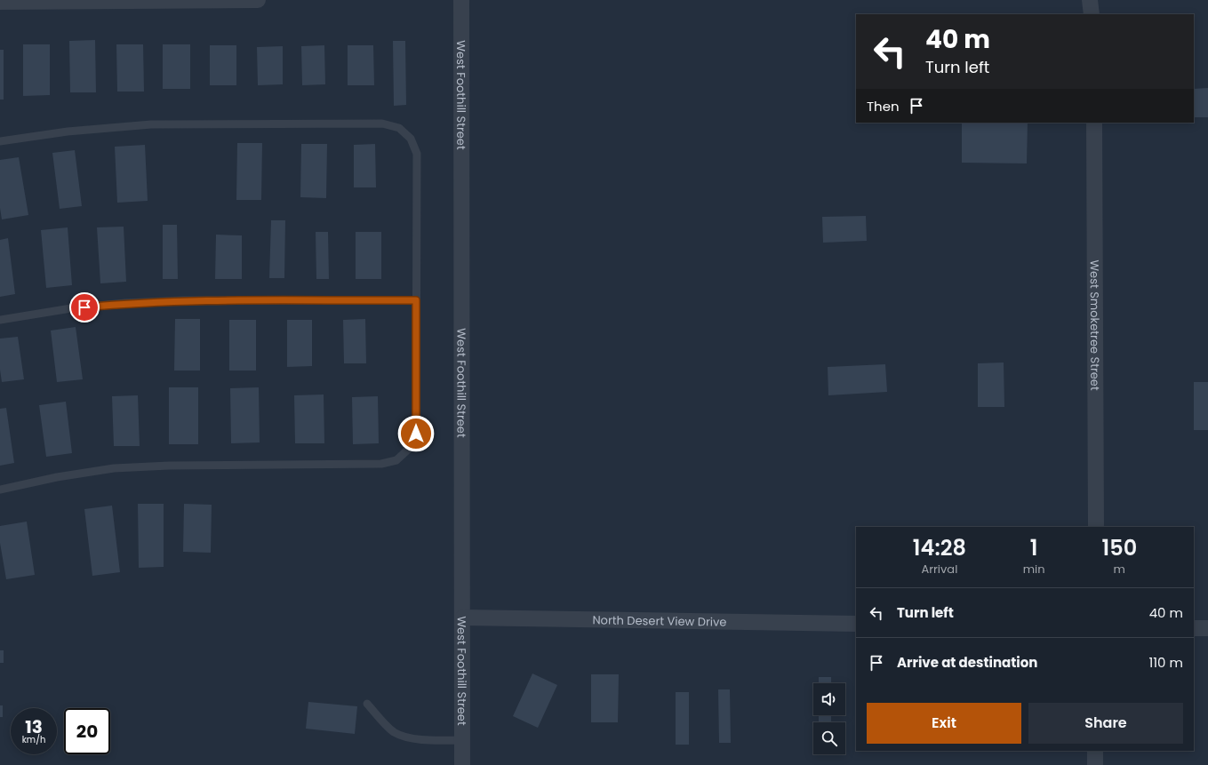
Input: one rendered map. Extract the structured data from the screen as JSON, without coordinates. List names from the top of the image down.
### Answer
{
  "streets": {
    "street": ["West Foothill Street", "West Smoketree Street", "North Desert View Drive"]
  },
  "crossings": [
    ["West Foothill Street", "North Desert View Drive"]
  ],
  "page": {
    "turn": ["40 m", "Turn left"],
    "then": "Then",
    "eta": [
      "14:28",
      "Arrival",
      "1",
      "min",
      "150",
      "m"
    ],
    "list": [
      {
        "name": "Turn left",
        "value": "40 m"
      },
      {
        "name": "Arrive at destination",
        "value": "110 m"
      }
    ],
    "buttons": ["Exit", "Share"],
    "speed": "13 km/h",
    "limit": "20"
  }
}
